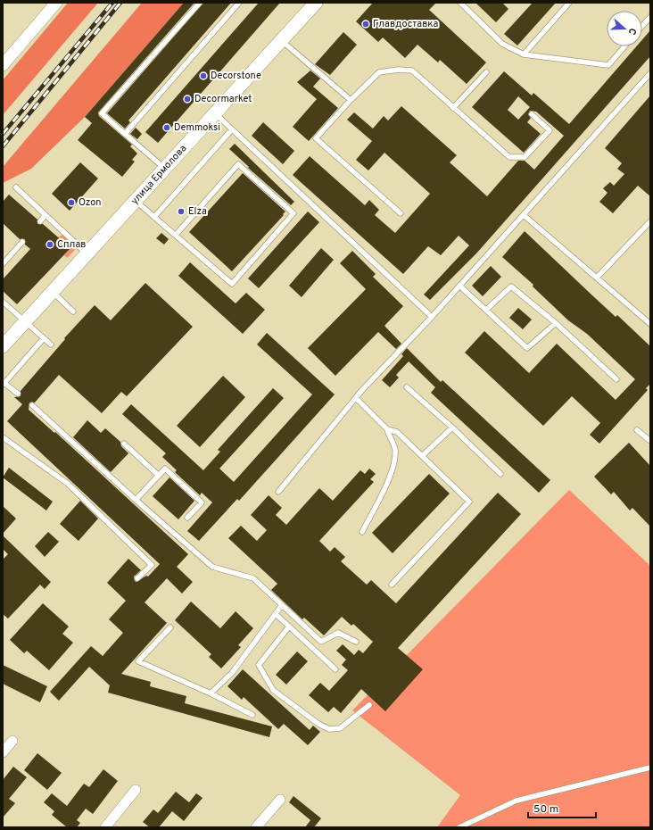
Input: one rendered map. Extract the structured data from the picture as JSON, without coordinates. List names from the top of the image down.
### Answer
{
  "streets": {
    "main road": ["улица Ермолова"]
  },
  "places": [
    "Главдоставка",
    "Decorstone",
    "Decormarket",
    "Demmoksi",
    "Ozon",
    "Elza",
    "Сплав"
  ],
  "scale_bar": "50 m",
  "north": "right"
}
